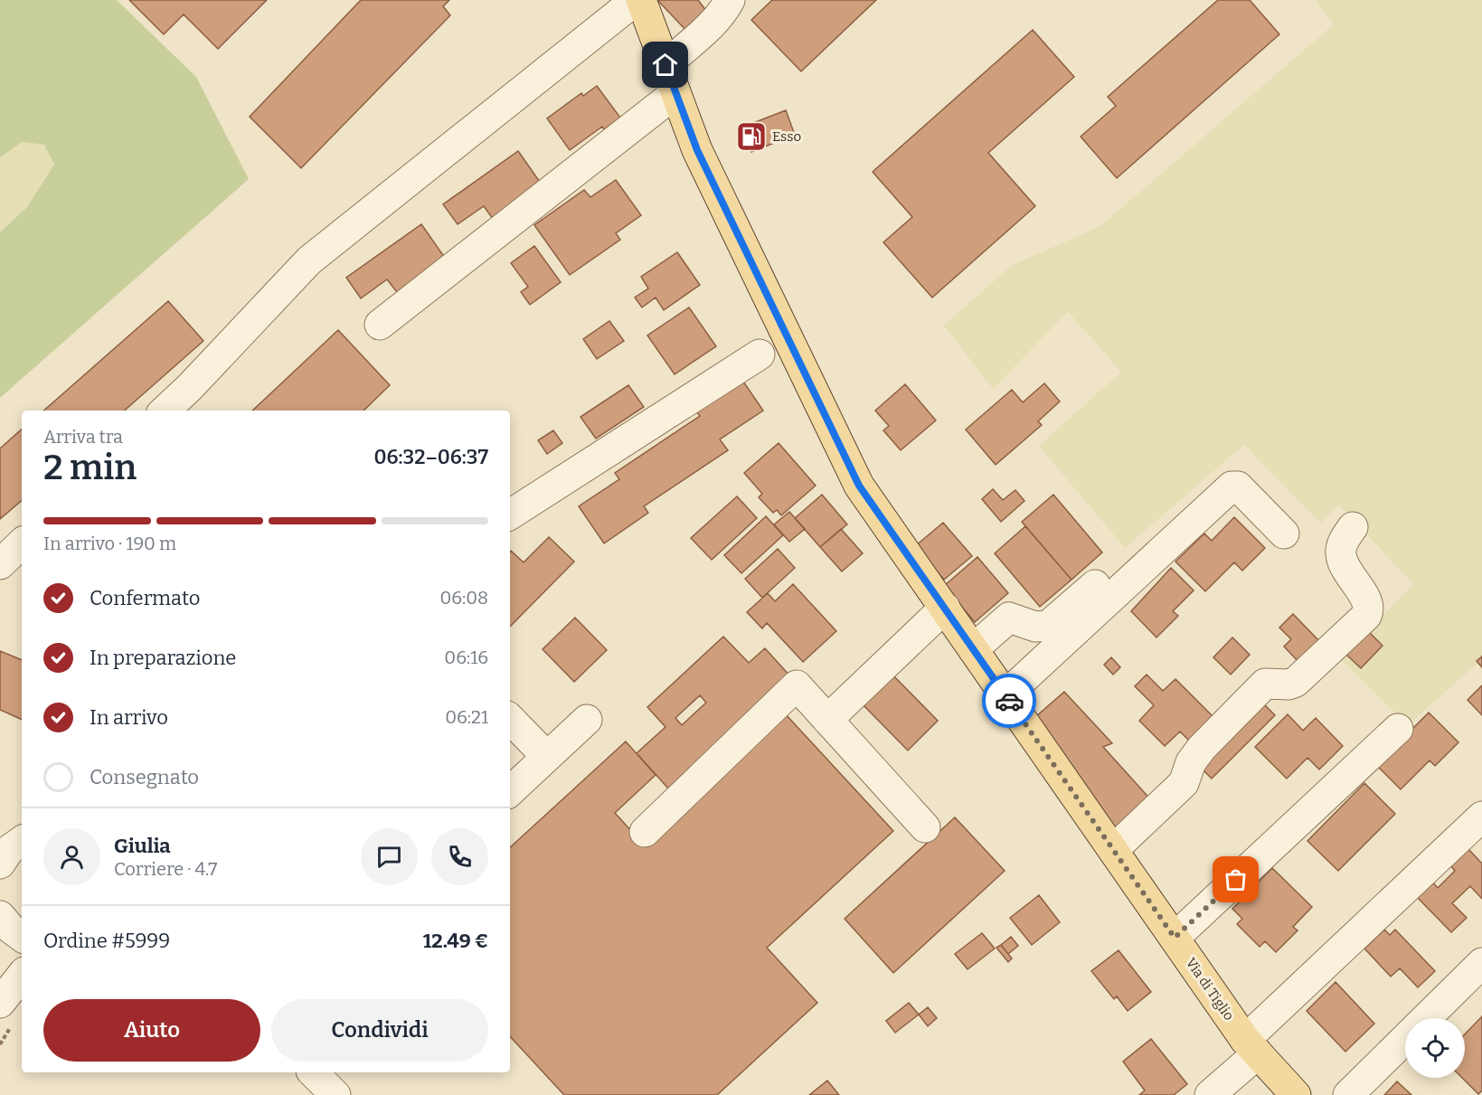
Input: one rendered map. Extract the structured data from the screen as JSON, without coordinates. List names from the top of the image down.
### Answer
{
  "streets": {
    "main road": ["Via di Tiglio"]
  },
  "places": {
    "fuel station": ["Esso"]
  },
  "page": {
    "heading": ["2 min", "Arriva tra", "06:32–06:37"],
    "panel": [
      "Giulia",
      "Corriere · 4.7",
      "Ordine #5999",
      "12.49 €"
    ],
    "bar": "In arrivo · 190 m",
    "list": [
      ["Confermato", "06:08"],
      ["In preparazione", "06:16"],
      ["In arrivo", "06:21"],
      "Consegnato"
    ],
    "buttons": ["Aiuto", "Condividi"]
  }
}
